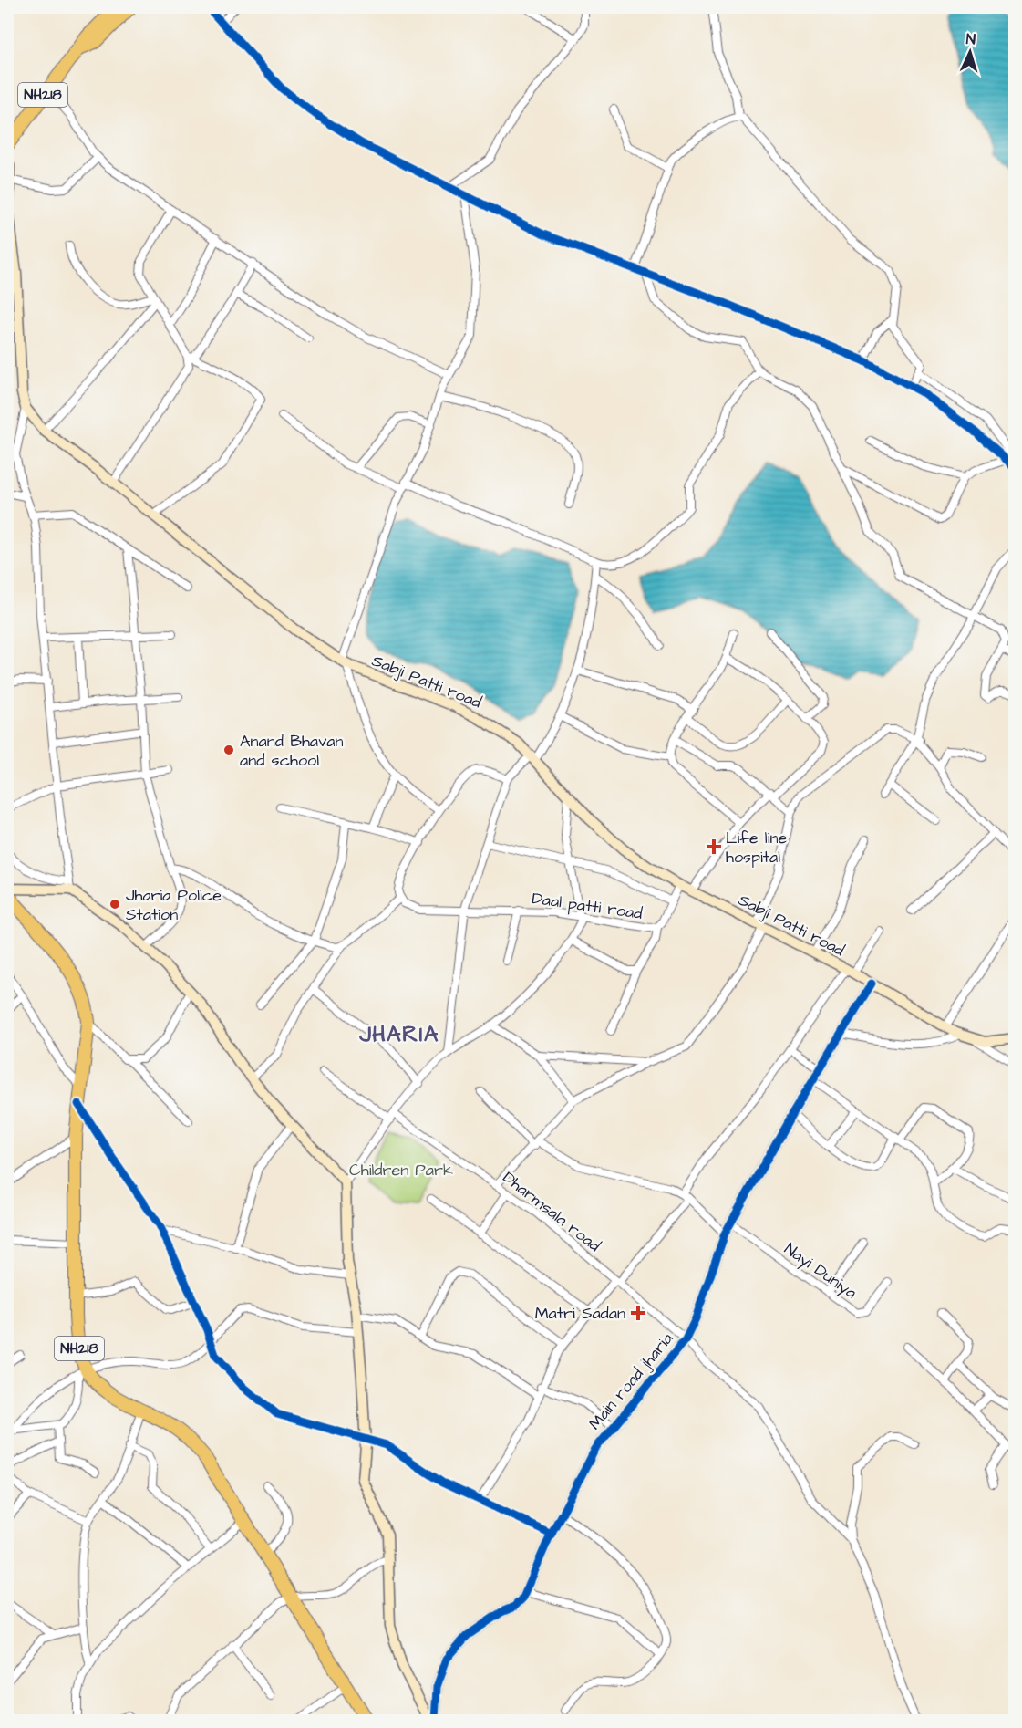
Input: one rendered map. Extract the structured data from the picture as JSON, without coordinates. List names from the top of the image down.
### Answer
{
  "streets": {
    "highway": ["NH218"],
    "main road": ["Sabji Patti road"],
    "street": [
      "Daal patti road",
      "Dharmsala road",
      "Nayi Duniya",
      "Main road jharia"
    ]
  },
  "crossings": [
    ["NH218", "Sabji Patti road"],
    ["Sabji Patti road", "Daal patti road"],
    ["Sabji Patti road", "Main road jharia"],
    ["Dharmsala road", "Main road jharia"],
    ["Nayi Duniya", "Main road jharia"]
  ],
  "districts": ["JHARIA"],
  "parks": ["Children Park"],
  "places": {
    "other": ["Anand Bhavan and school", "Jharia Police Station"],
    "health": ["Life line hospital", "Matri Sadan"]
  },
  "north": "top"
}
